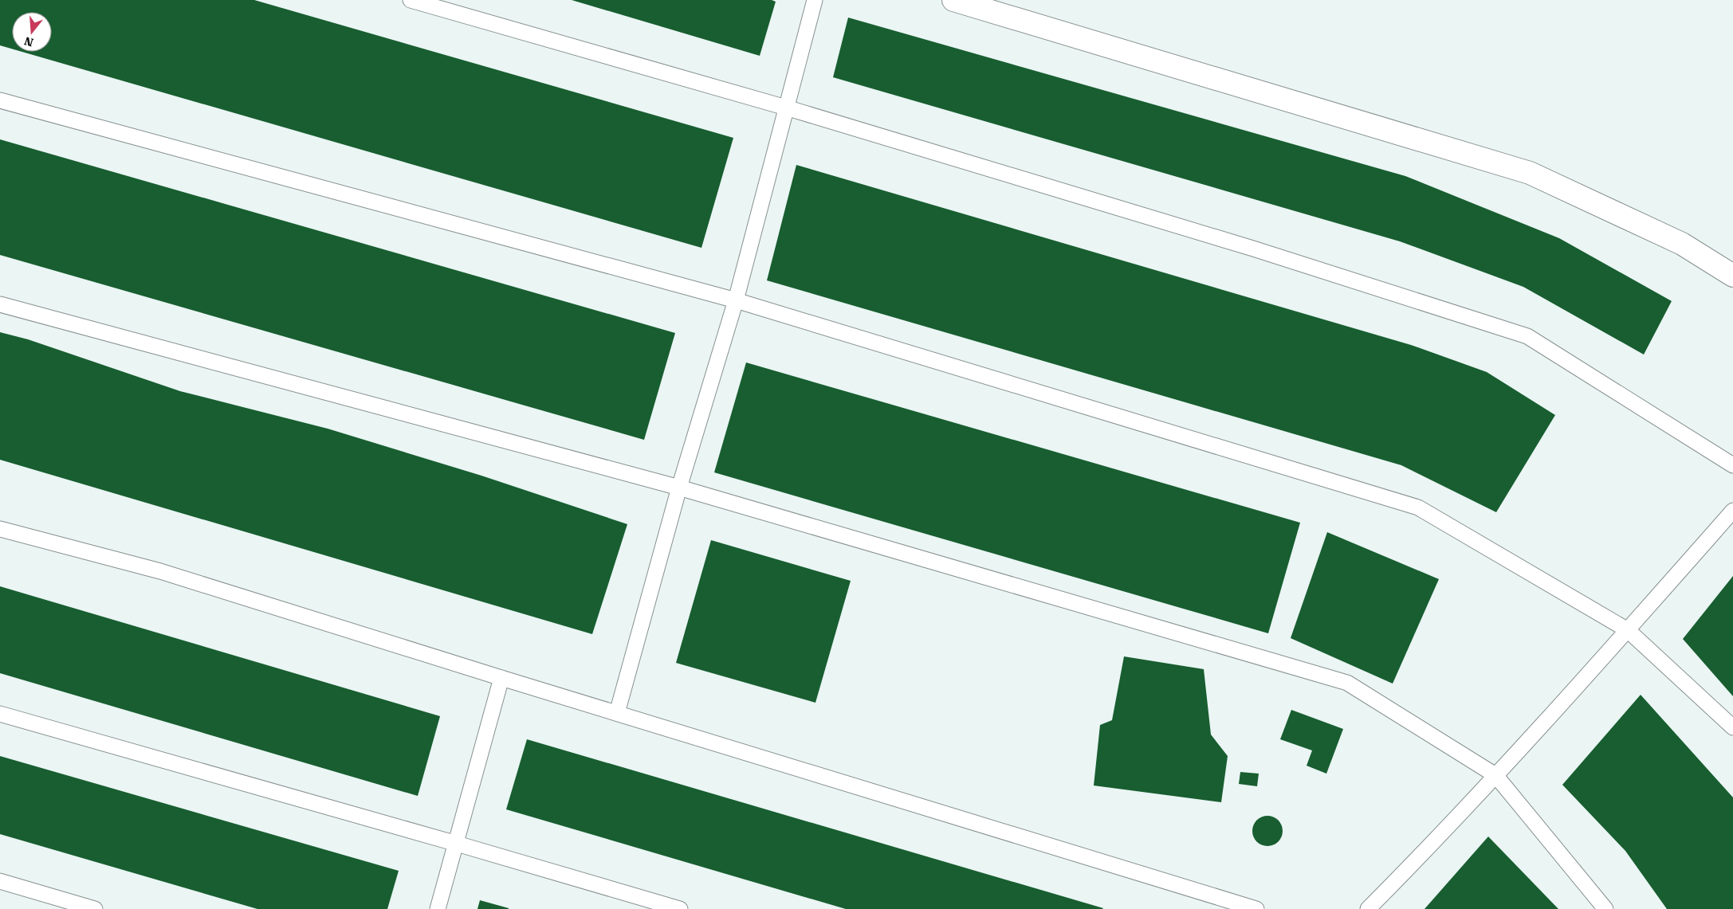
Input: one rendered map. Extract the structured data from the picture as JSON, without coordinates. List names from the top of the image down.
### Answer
{
  "north": "bottom"
}
